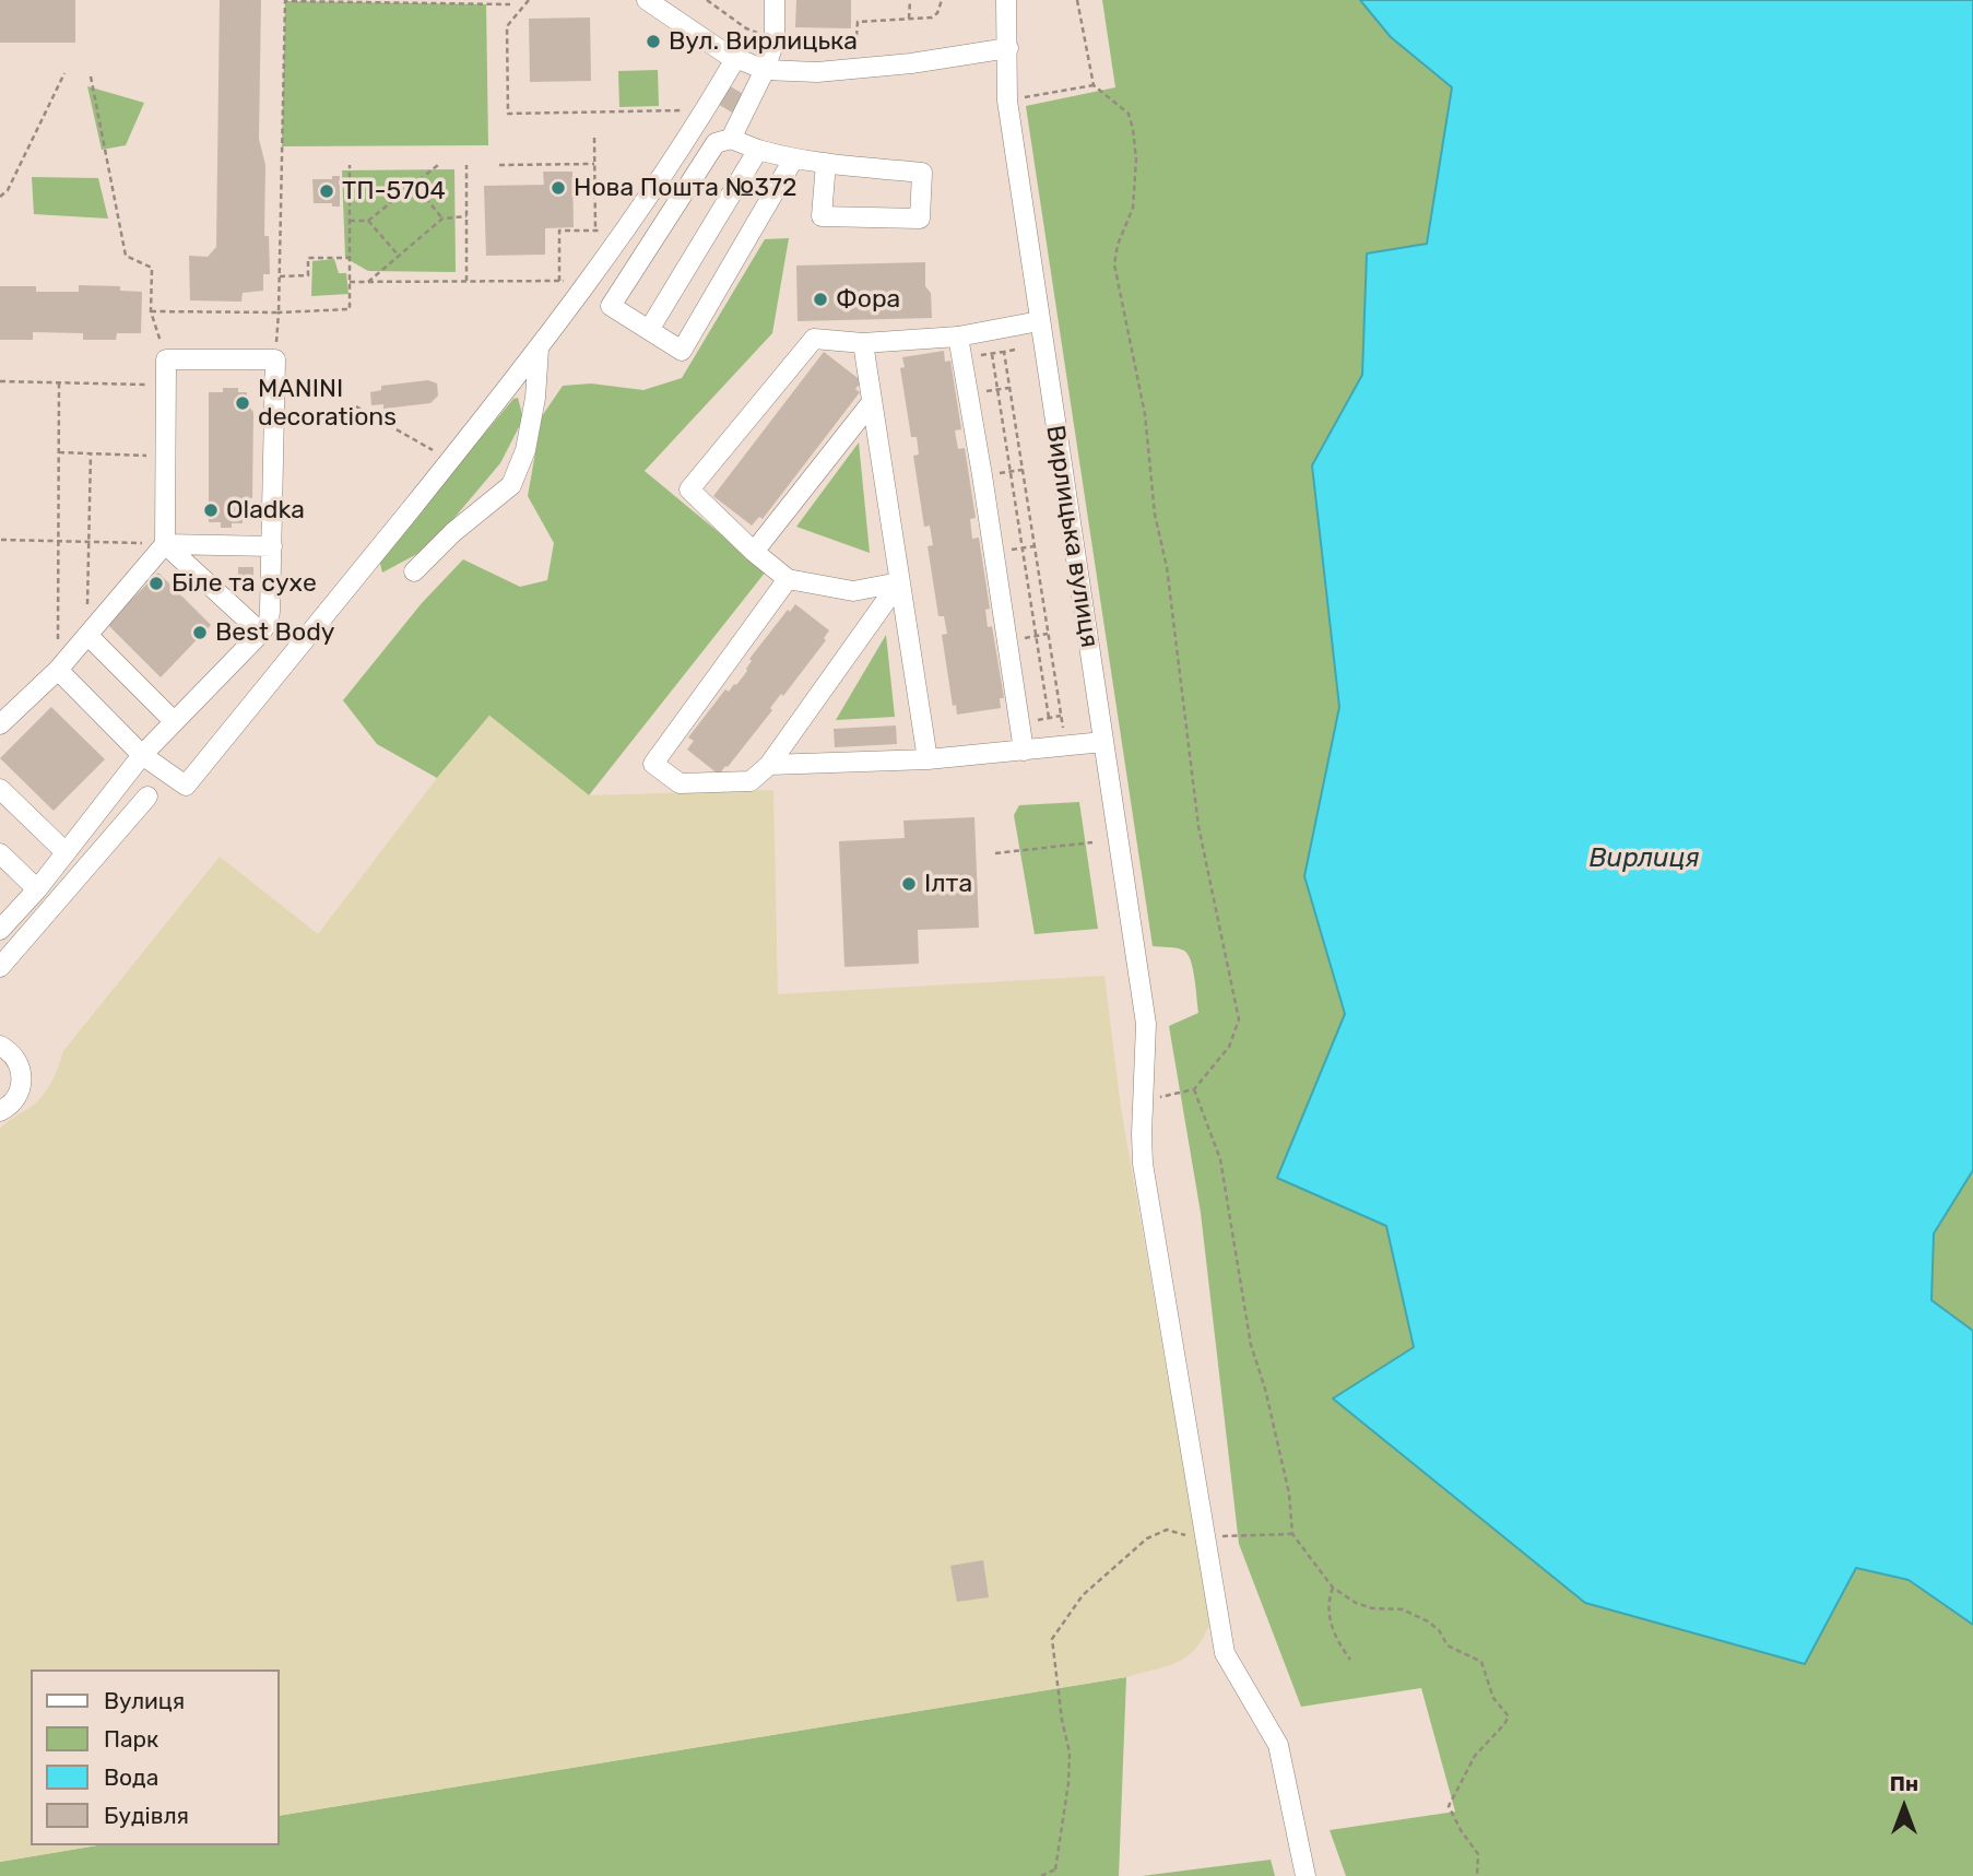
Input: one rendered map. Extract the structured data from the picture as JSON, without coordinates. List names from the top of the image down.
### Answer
{
  "streets": {
    "street": ["Вирлицька вулиця"]
  },
  "water": ["Вирлиця"],
  "places": [
    "Вул. Вирлицька",
    "Нова Пошта №372",
    "ТП-5704",
    "Фора",
    "MANINI decorations",
    "Oladka",
    "Біле та сухе",
    "Best Body",
    "Ілта"
  ],
  "legend": [
    "Вулиця",
    "Парк",
    "Вода",
    "Будівля"
  ],
  "north": "top"
}
